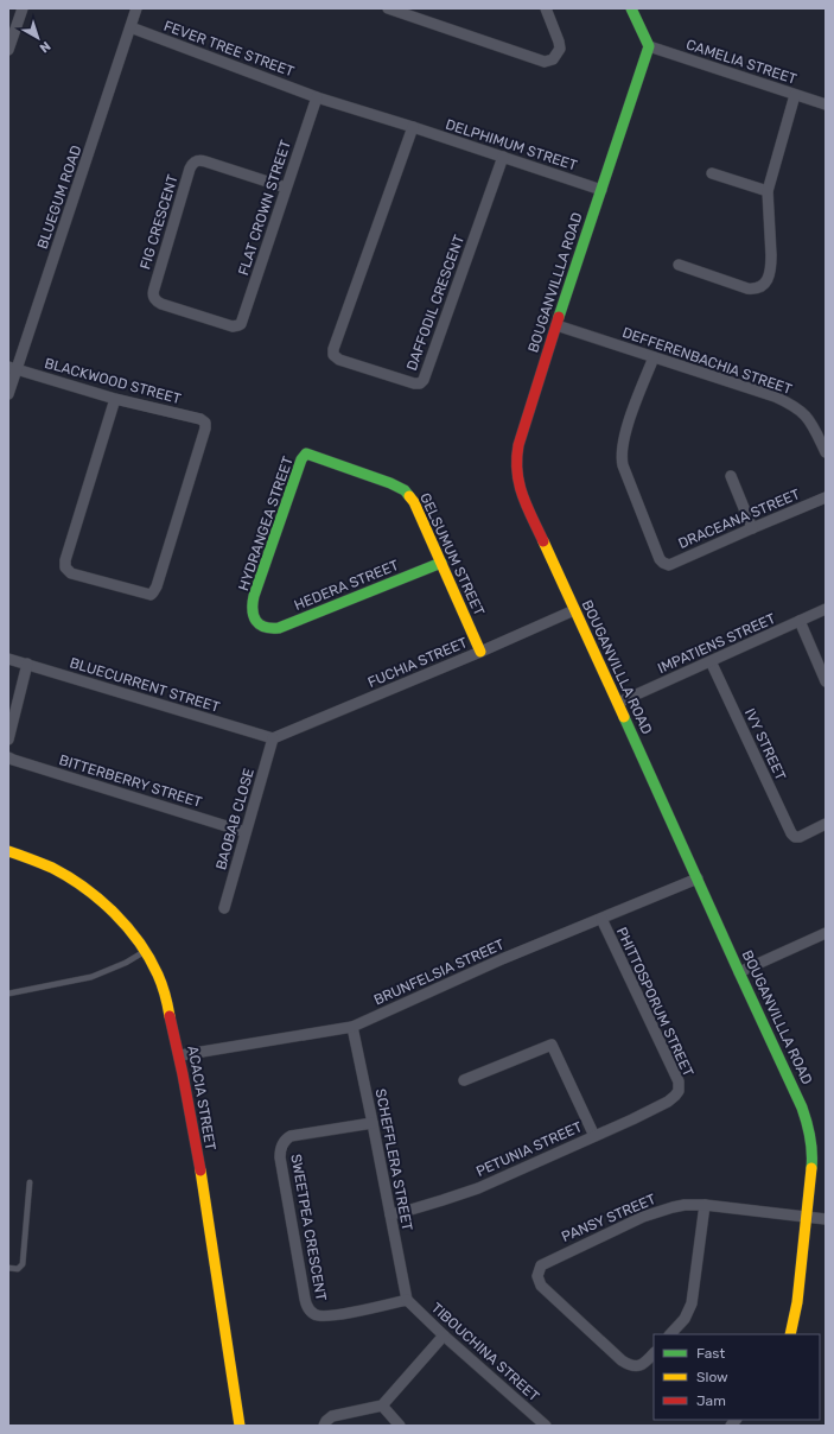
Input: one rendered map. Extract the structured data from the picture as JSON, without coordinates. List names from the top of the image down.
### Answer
{
  "streets": {
    "street": [
      "FEVER TREE STREET",
      "CAMELIA STREET",
      "DELPHIMUM STREET",
      "BLUEGUM ROAD",
      "FLAT CROWN STREET",
      "FIG CRESCENT",
      "BOUGANVILLLA ROAD",
      "DAFFODIL CRESCENT",
      "DEFFERENBACHIA STREET",
      "BLACKWOOD STREET",
      "DRACEANA STREET",
      "HYDRANGEA STREET",
      "GELSUMUM STREET",
      "HEDERA STREET",
      "IMPATIENS STREET",
      "FUCHIA STREET",
      "BLUECURRENT STREET",
      "IVY STREET",
      "BITTERBERRY STREET",
      "BAOBAB CLOSE",
      "BRUNFELSIA STREET",
      "PHITTOSPORUM STREET",
      "ACACIA STREET",
      "PETUNIA STREET",
      "SCHEFFLERA STREET",
      "PANSY STREET",
      "SWEETPEA CRESCENT",
      "TIBOUCHINA STREET"
    ]
  },
  "crossings": [
    ["FEVER TREE STREET", "DELPHIMUM STREET"],
    ["FEVER TREE STREET", "BLUEGUM ROAD"],
    ["FEVER TREE STREET", "FLAT CROWN STREET"],
    ["FEVER TREE STREET", "DAFFODIL CRESCENT"],
    ["CAMELIA STREET", "BOUGANVILLLA ROAD"],
    ["DELPHIMUM STREET", "BOUGANVILLLA ROAD"],
    ["DELPHIMUM STREET", "DAFFODIL CRESCENT"],
    ["BLUEGUM ROAD", "BLACKWOOD STREET"],
    ["FLAT CROWN STREET", "FIG CRESCENT"],
    ["BOUGANVILLLA ROAD", "DEFFERENBACHIA STREET"],
    ["BOUGANVILLLA ROAD", "IMPATIENS STREET"],
    ["BOUGANVILLLA ROAD", "FUCHIA STREET"],
    ["BOUGANVILLLA ROAD", "BRUNFELSIA STREET"],
    ["BOUGANVILLLA ROAD", "PANSY STREET"],
    ["DEFFERENBACHIA STREET", "DRACEANA STREET"],
    ["HYDRANGEA STREET", "GELSUMUM STREET"],
    ["HYDRANGEA STREET", "HEDERA STREET"],
    ["GELSUMUM STREET", "HEDERA STREET"],
    ["GELSUMUM STREET", "FUCHIA STREET"],
    ["IMPATIENS STREET", "IVY STREET"],
    ["FUCHIA STREET", "BLUECURRENT STREET"],
    ["FUCHIA STREET", "BAOBAB CLOSE"],
    ["BLUECURRENT STREET", "BAOBAB CLOSE"],
    ["BITTERBERRY STREET", "BAOBAB CLOSE"],
    ["BRUNFELSIA STREET", "PHITTOSPORUM STREET"],
    ["BRUNFELSIA STREET", "ACACIA STREET"],
    ["BRUNFELSIA STREET", "SCHEFFLERA STREET"],
    ["PHITTOSPORUM STREET", "PETUNIA STREET"],
    ["PETUNIA STREET", "SCHEFFLERA STREET"],
    ["SCHEFFLERA STREET", "SWEETPEA CRESCENT"],
    ["SCHEFFLERA STREET", "TIBOUCHINA STREET"],
    ["SWEETPEA CRESCENT", "TIBOUCHINA STREET"]
  ],
  "legend": ["Fast", "Slow", "Jam"],
  "north": "bottom right"
}
